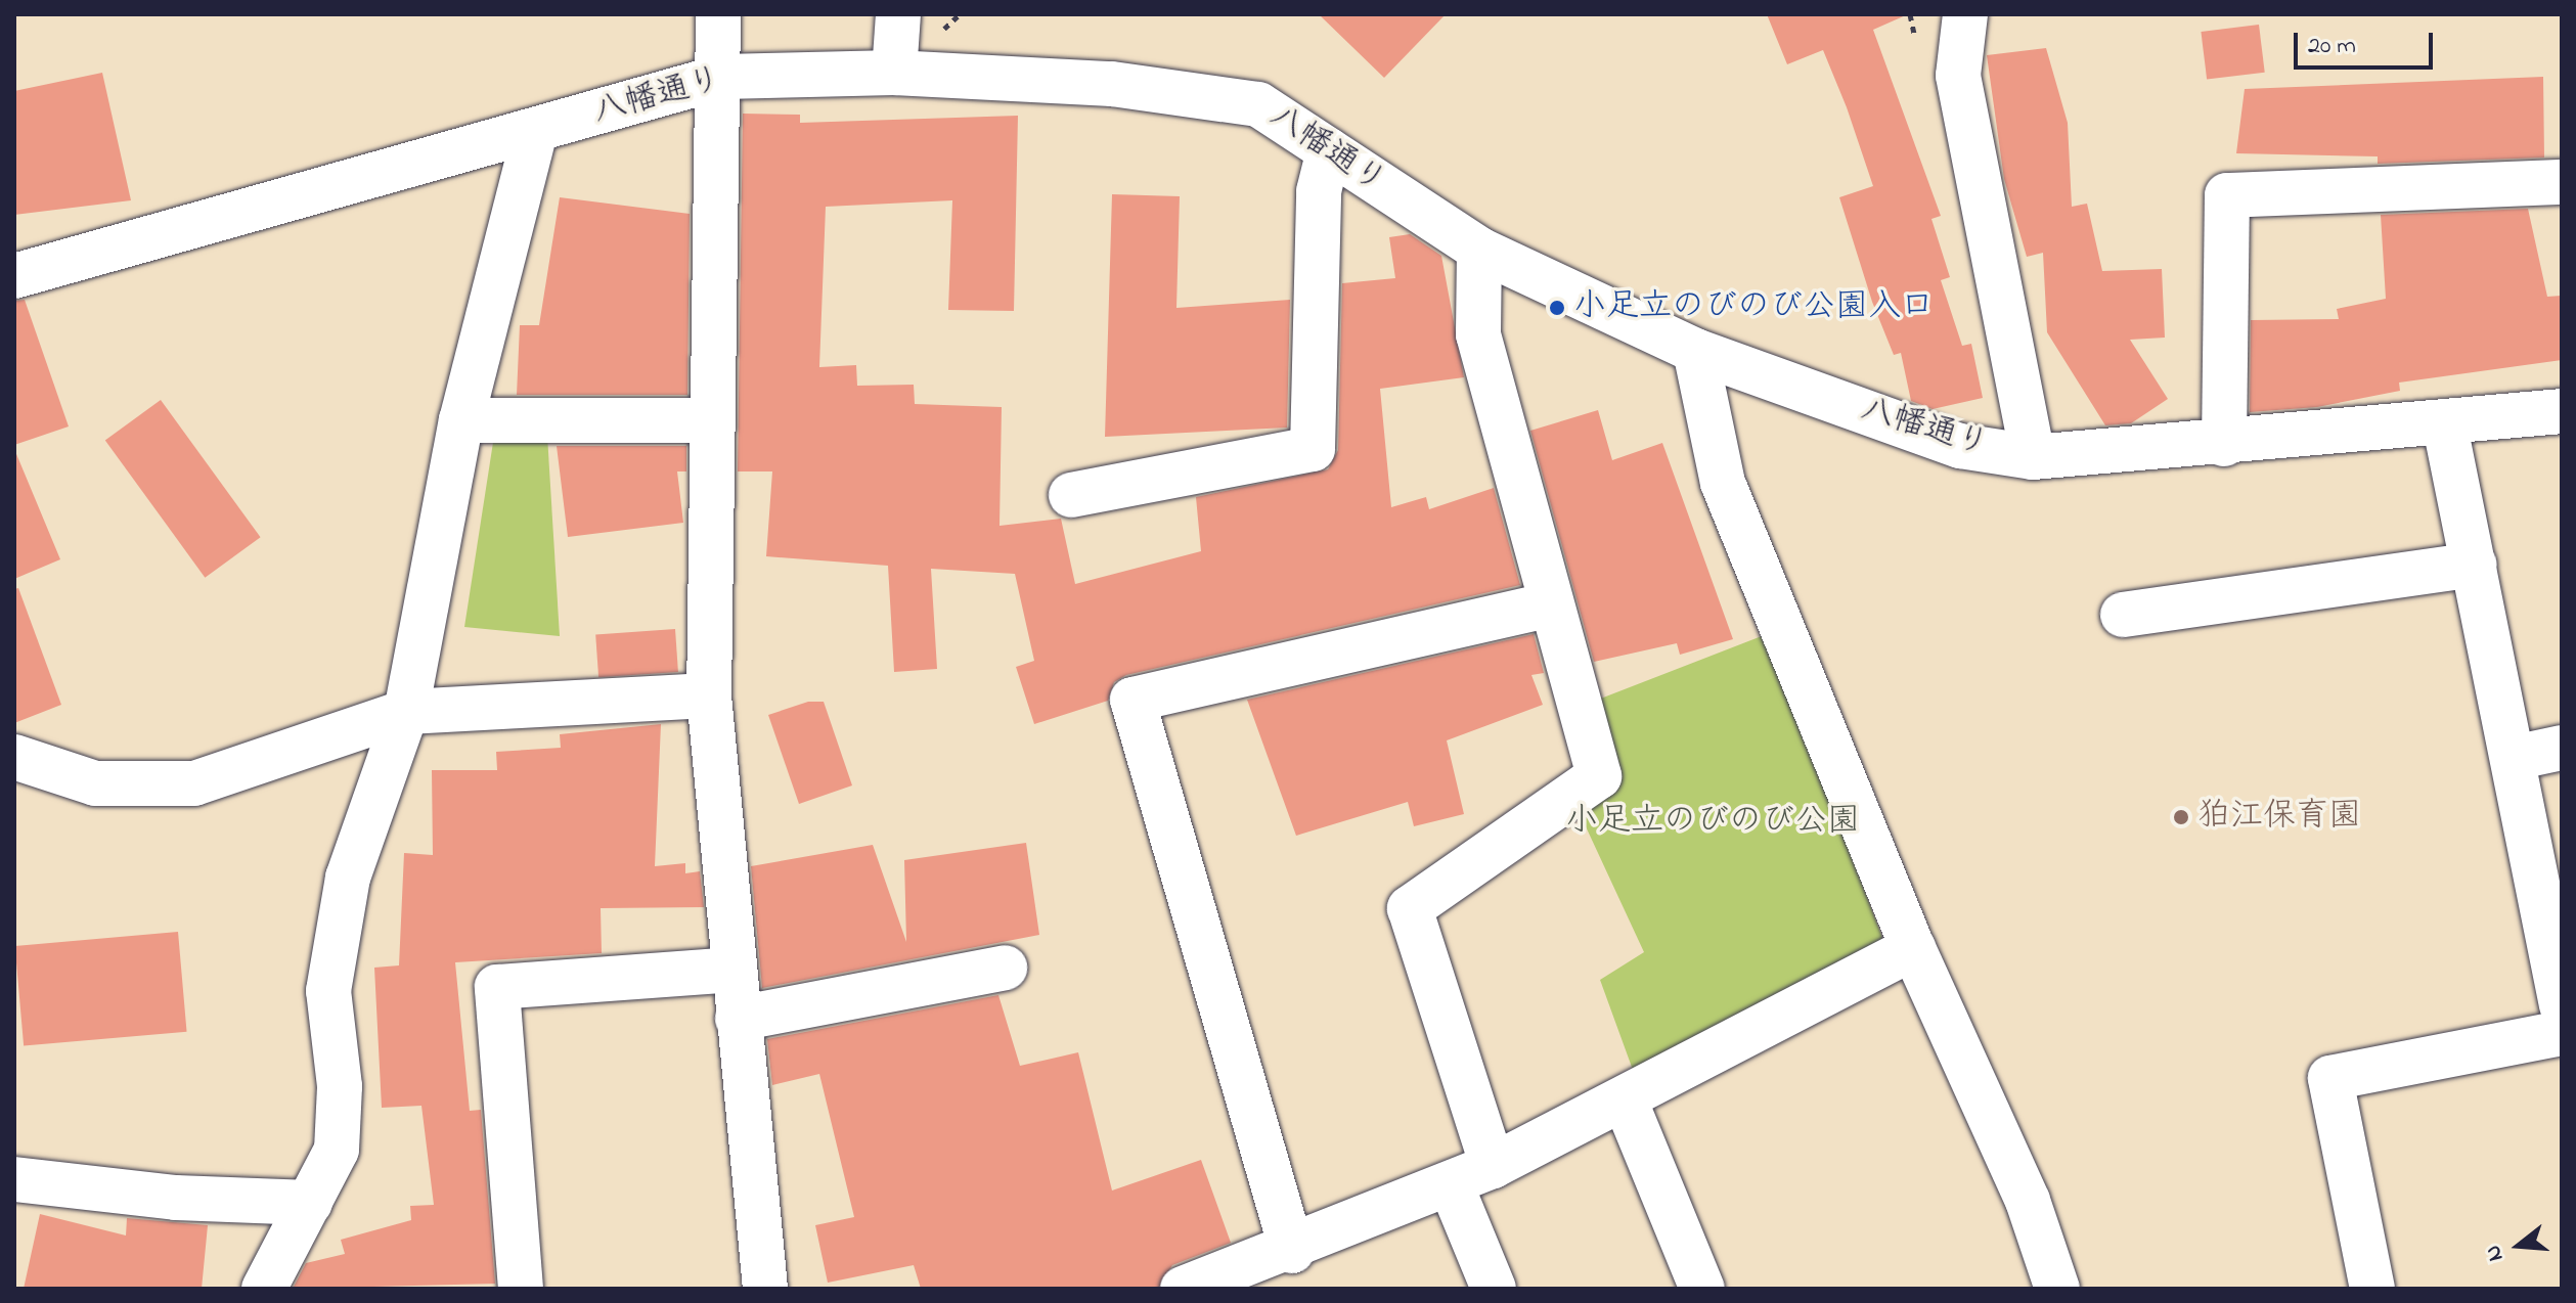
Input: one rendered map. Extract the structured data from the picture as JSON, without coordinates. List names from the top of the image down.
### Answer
{
  "streets": {
    "street": ["八幡通り"]
  },
  "parks": ["小足立のびのび公園"],
  "places": ["小足立のびのび公園入口", "狛江保育園"],
  "scale_bar": "20 m",
  "north": "left"
}
